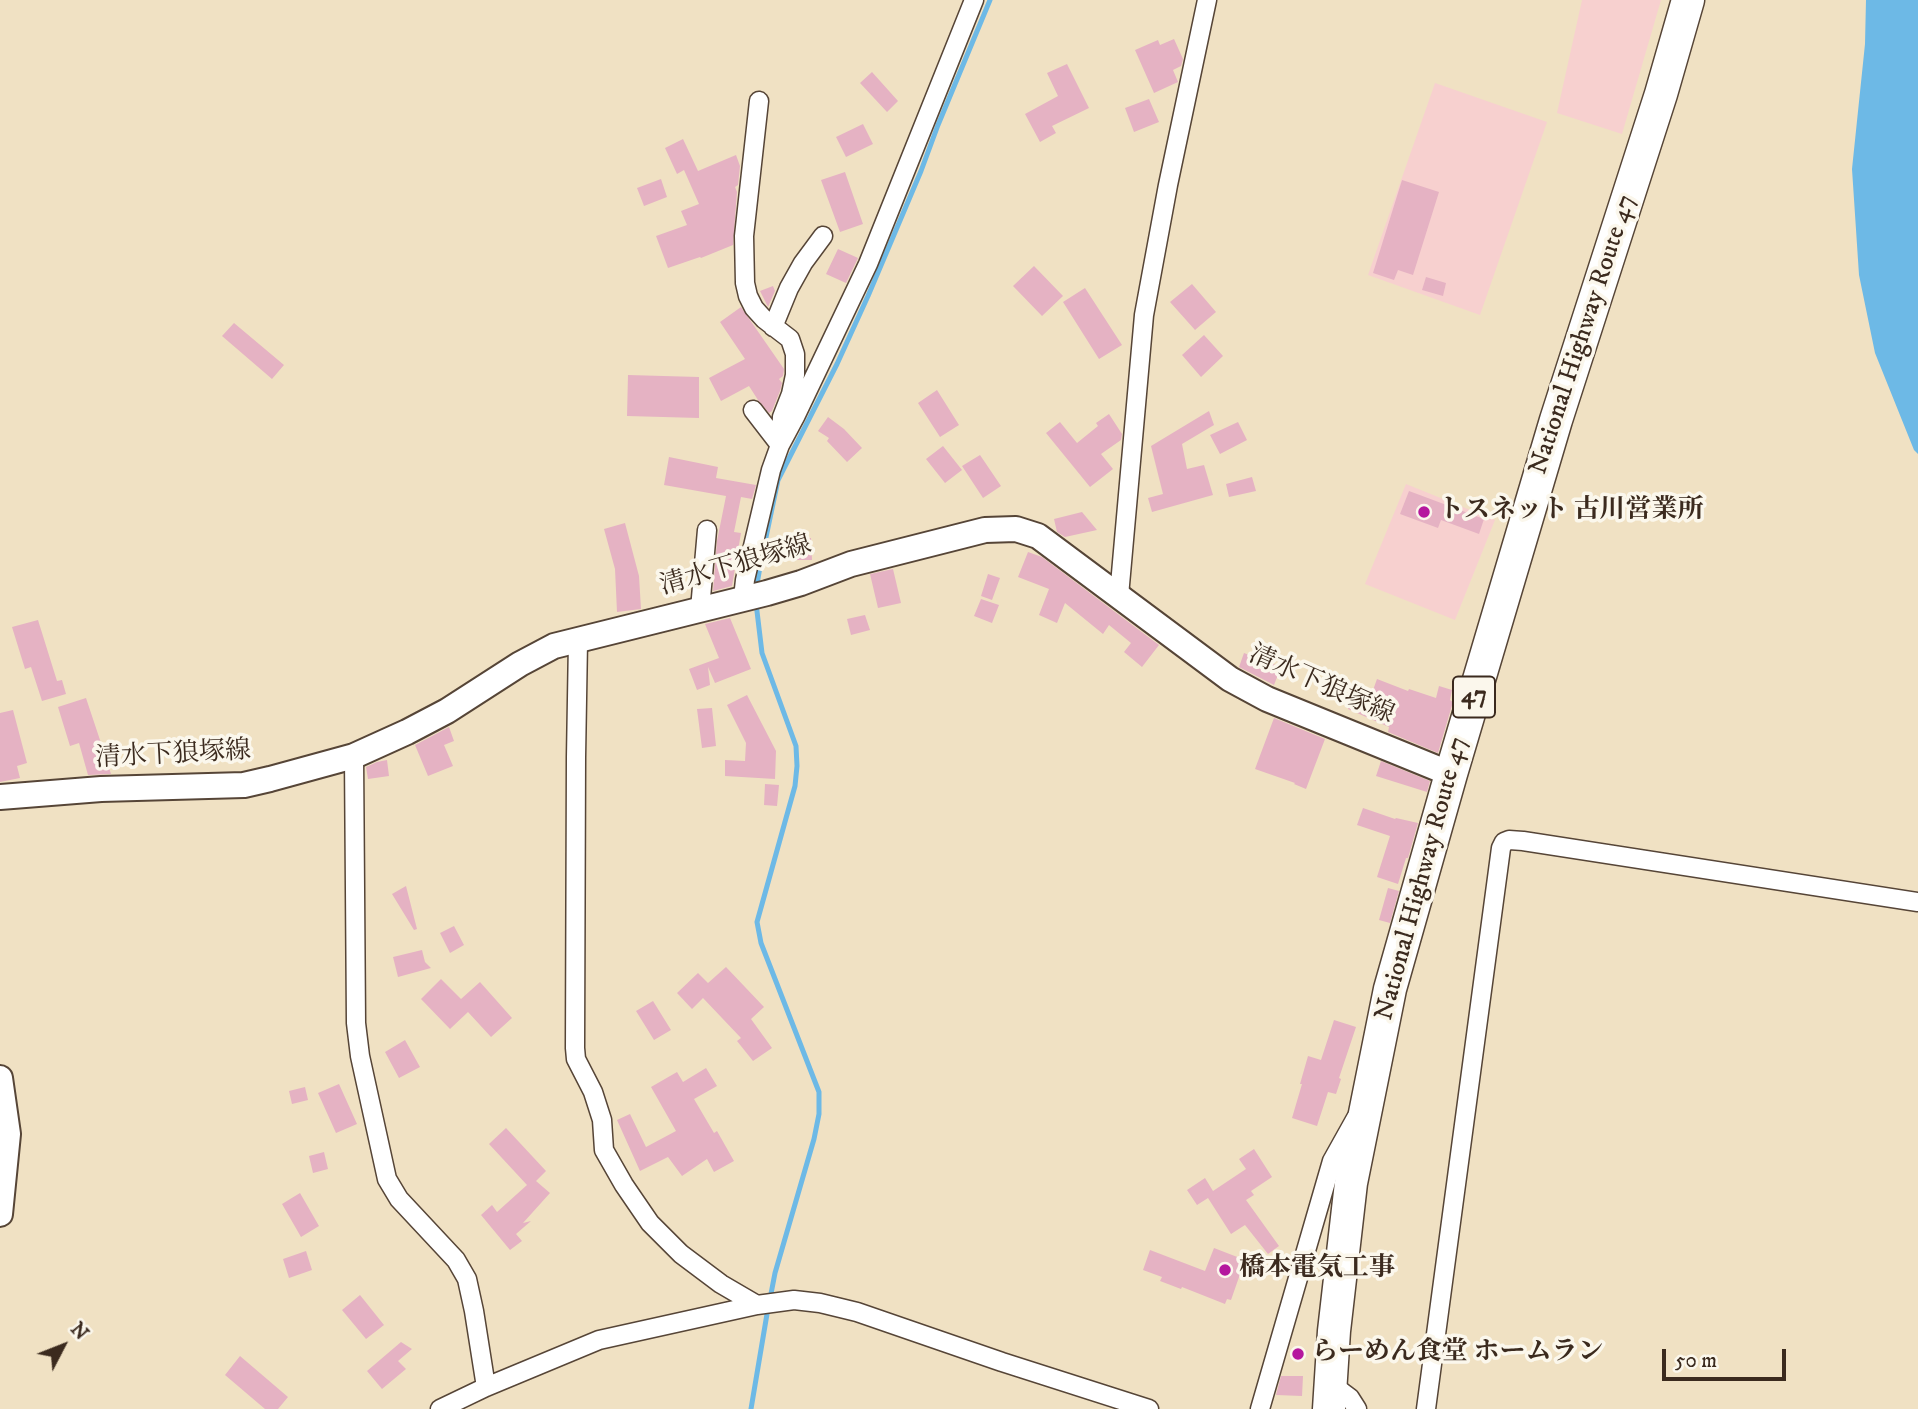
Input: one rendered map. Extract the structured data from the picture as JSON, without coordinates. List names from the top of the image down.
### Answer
{
  "streets": {
    "highway": ["National Highway Route 47", "47"],
    "main road": ["清水下狼塚線"]
  },
  "crossings": [
    ["National Highway Route 47", "清水下狼塚線"]
  ],
  "places": ["トスネット 古川営業所", "橋本電気工事", "らーめん食堂 ホームラン"],
  "scale_bar": "50 m",
  "north": "top right"
}
